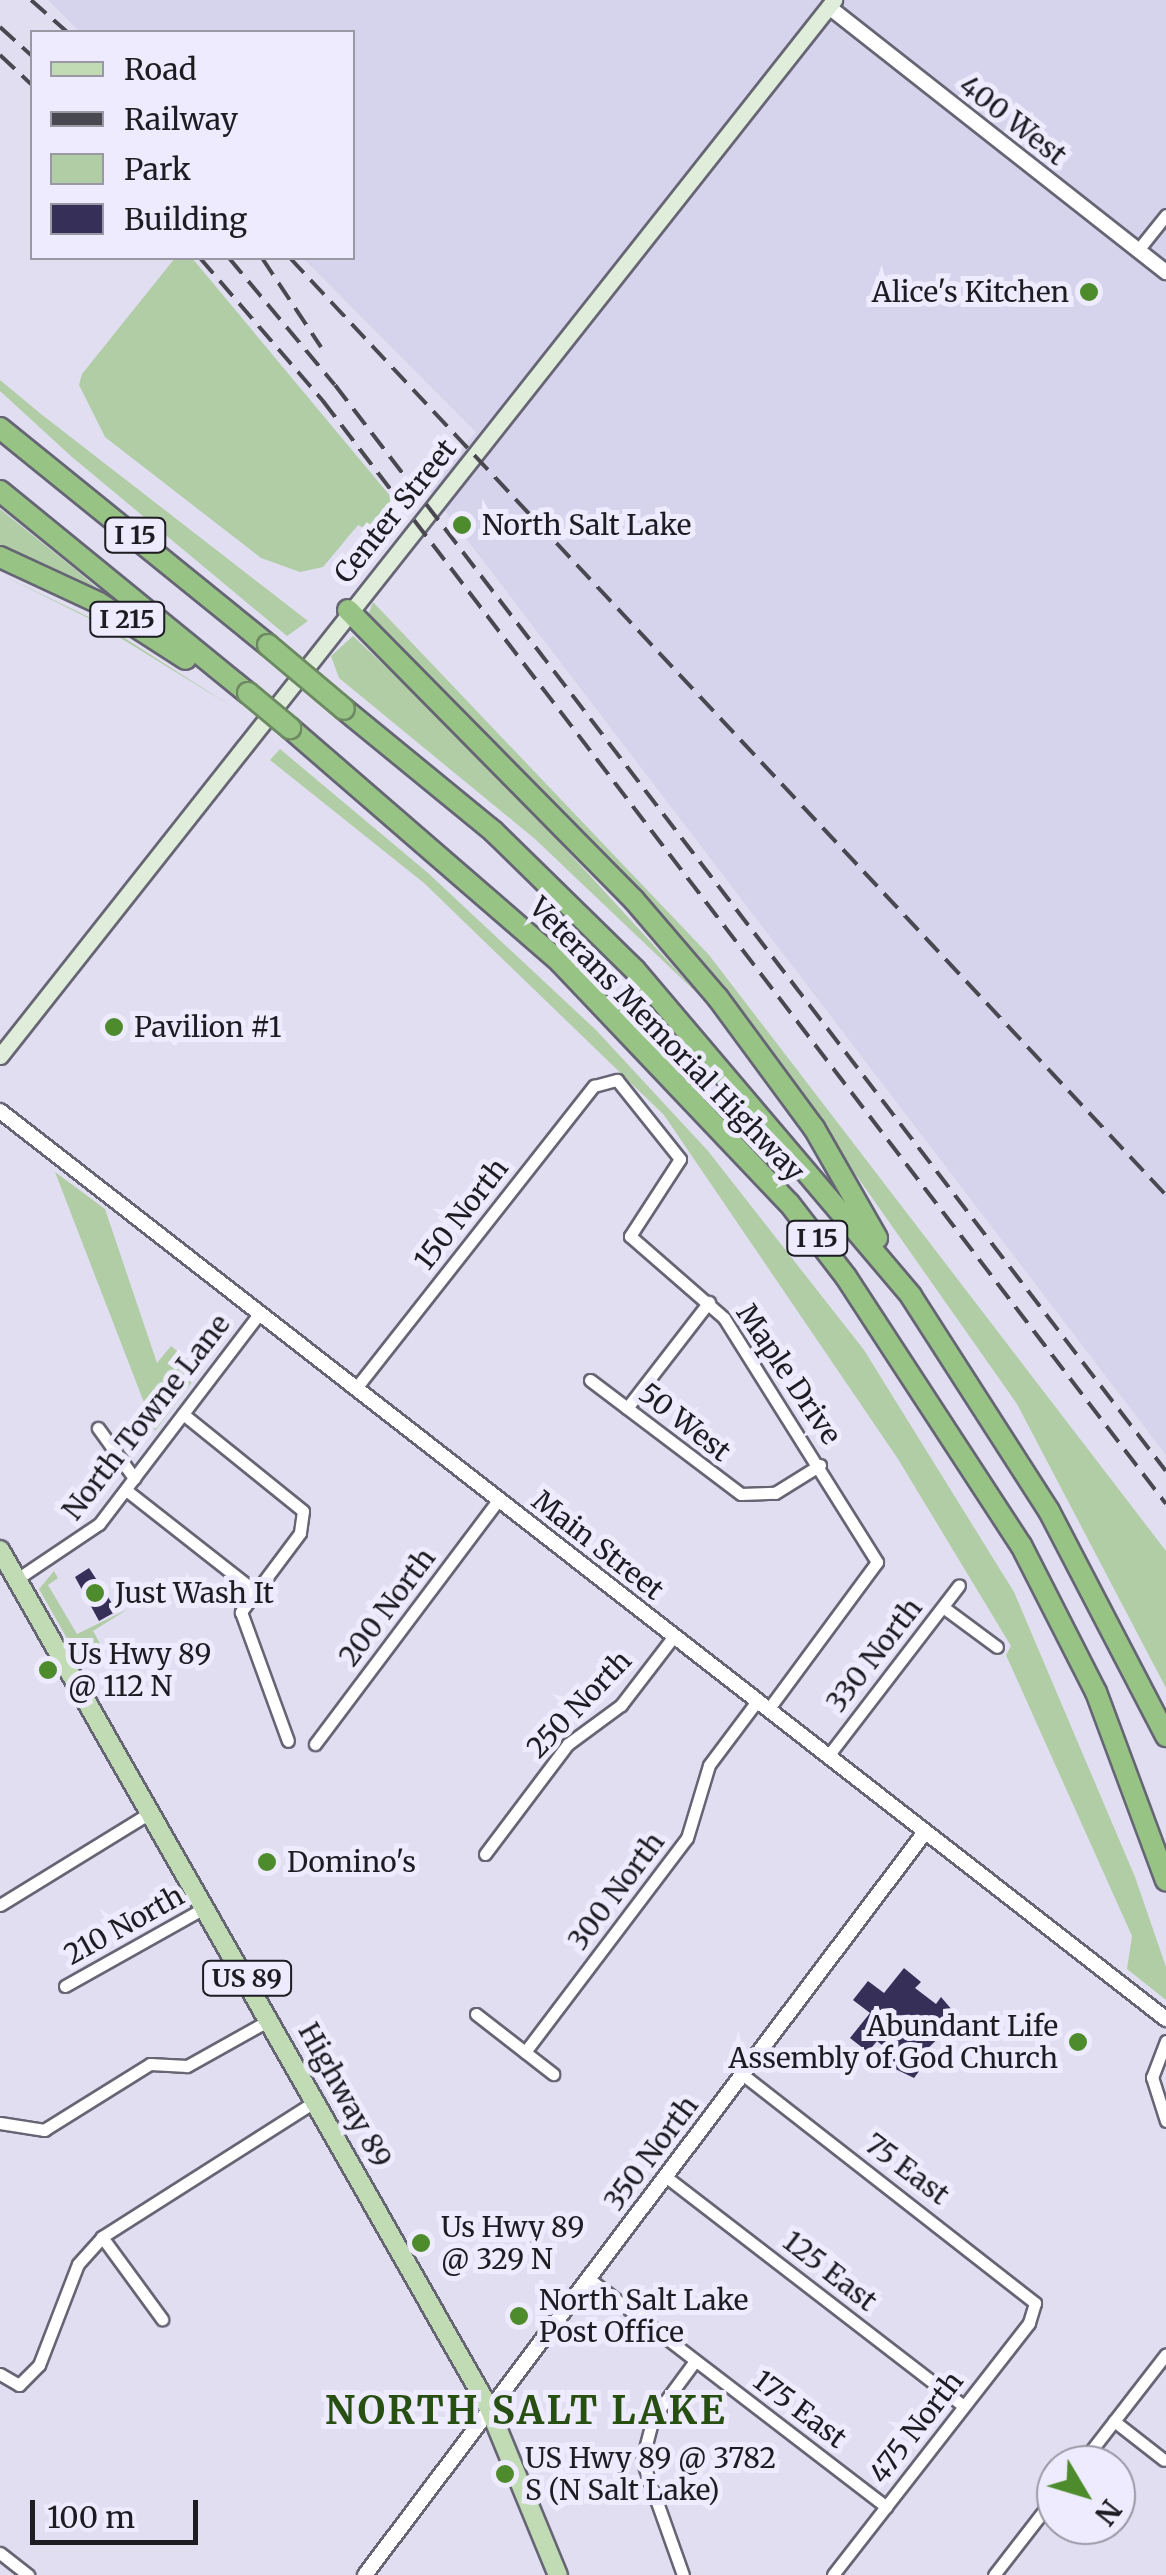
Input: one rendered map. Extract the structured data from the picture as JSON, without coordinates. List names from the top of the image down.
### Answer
{
  "streets": {
    "highway": ["I 15", "I 215", "Veterans Memorial Highway"],
    "main road": ["Center Street", "US 89", "Highway 89"],
    "street": [
      "400 West",
      "150 North",
      "Maple Drive",
      "North Towne Lane",
      "50 West",
      "Main Street",
      "200 North",
      "330 North",
      "250 North",
      "300 North",
      "210 North",
      "350 North",
      "75 East",
      "125 East",
      "175 East",
      "475 North"
    ]
  },
  "crossings": [
    ["400 West", "Center Street"],
    ["I 215", "Veterans Memorial Highway"],
    ["150 North", "Maple Drive"],
    ["150 North", "Main Street"],
    ["Maple Drive", "50 West"],
    ["Maple Drive", "300 North"],
    ["North Towne Lane", "Main Street"],
    ["North Towne Lane", "Highway 89"],
    ["Main Street", "200 North"],
    ["Main Street", "330 North"],
    ["Main Street", "250 North"],
    ["Main Street", "300 North"],
    ["Main Street", "350 North"],
    ["210 North", "Highway 89"],
    ["Highway 89", "350 North"],
    ["350 North", "75 East"],
    ["350 North", "125 East"],
    ["350 North", "175 East"],
    ["75 East", "475 North"],
    ["125 East", "475 North"],
    ["175 East", "475 North"]
  ],
  "districts": ["NORTH SALT LAKE"],
  "places": [
    "Alice's Kitchen",
    "North Salt Lake",
    "Pavilion #1",
    "Just Wash It",
    "Us Hwy 89 @ 112 N",
    "Domino's",
    "Abundant Life Assembly of God Church",
    "Us Hwy 89 @ 329 N",
    "North Salt Lake Post Office",
    "US Hwy 89 @ 3782 S (N Salt Lake)"
  ],
  "legend": [
    "Road",
    "Railway",
    "Park",
    "Building"
  ],
  "scale_bar": "100 m",
  "north": "bottom right"
}
